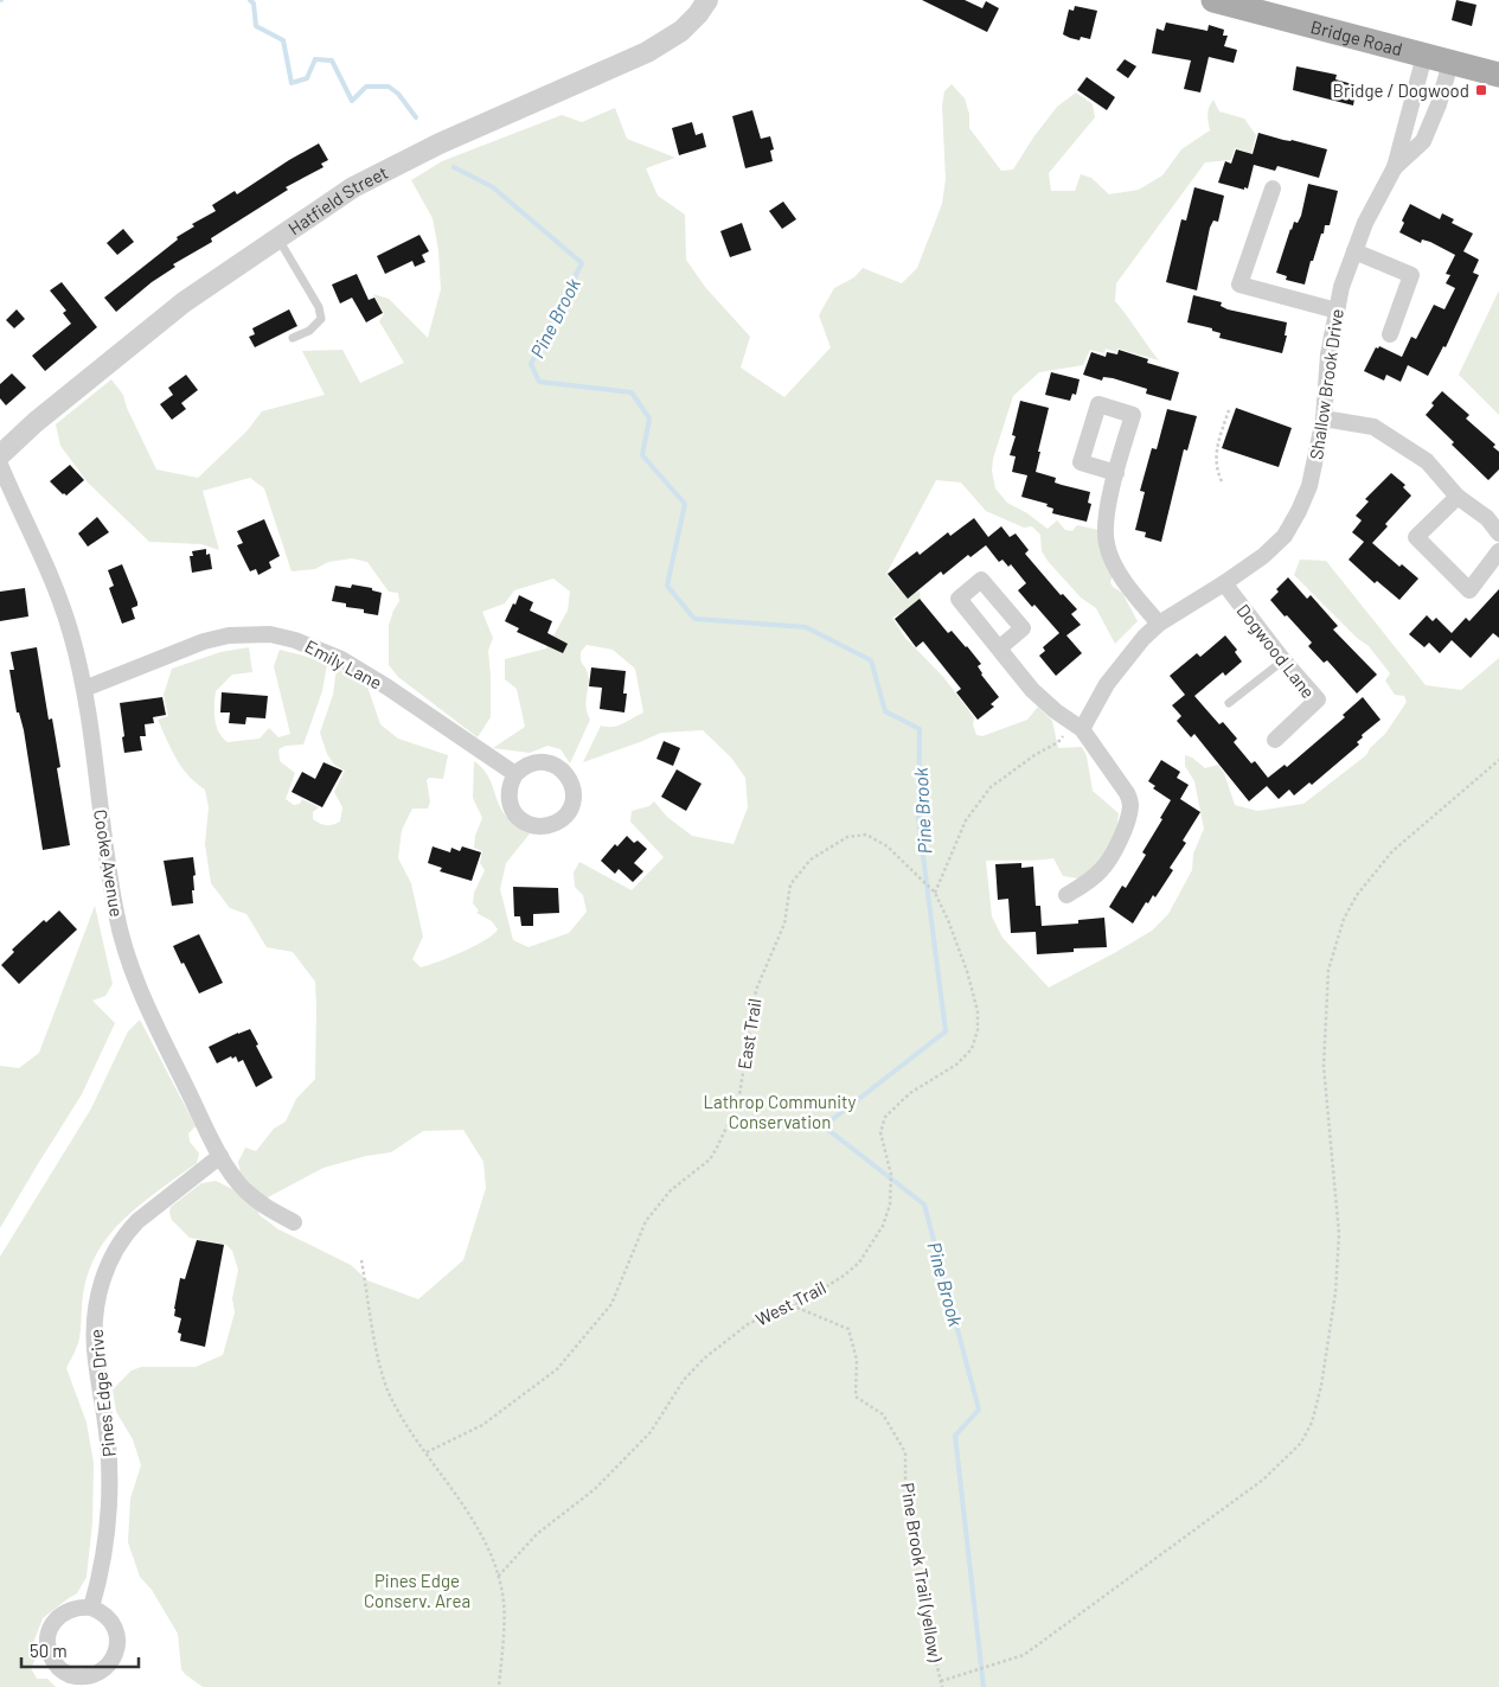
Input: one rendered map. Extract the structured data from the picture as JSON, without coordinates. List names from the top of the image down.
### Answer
{
  "streets": {
    "main road": ["Bridge Road"],
    "street": [
      "Hatfield Street",
      "Shallow Brook Drive",
      "Dogwood Lane",
      "Emily Lane",
      "Cooke Avenue",
      "Pines Edge Drive"
    ],
    "path": ["East Trail", "West Trail", "Pine Brook Trail (yellow)"]
  },
  "crossings": [
    ["Bridge Road", "Shallow Brook Drive"],
    ["Shallow Brook Drive", "Dogwood Lane"],
    ["Emily Lane", "Cooke Avenue"],
    ["Cooke Avenue", "Pines Edge Drive"],
    ["East Trail", "West Trail"],
    ["West Trail", "Pine Brook Trail (yellow)"]
  ],
  "water": ["Pine Brook"],
  "parks": ["Lathrop Community Conservation", "Pines Edge Conserv. Area"],
  "places": {
    "transit": ["Bridge / Dogwood"]
  },
  "scale_bar": "50 m"
}
